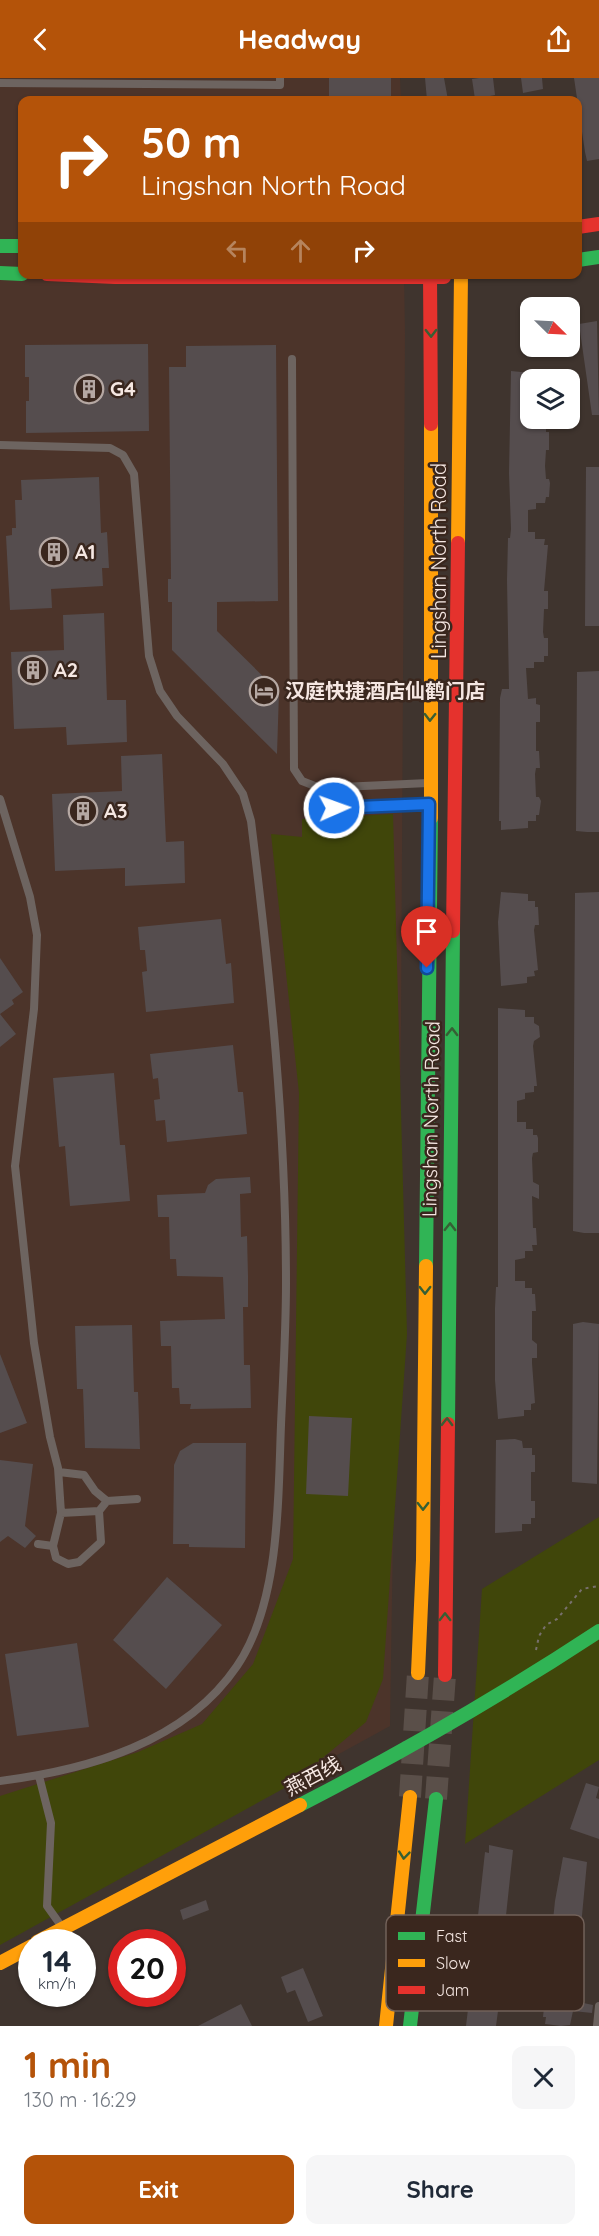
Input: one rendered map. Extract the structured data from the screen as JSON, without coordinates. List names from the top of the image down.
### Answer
{
  "streets": {
    "street": ["Lingshan North Road", "燕西线"]
  },
  "places": {
    "building": [
      "G4",
      "A1",
      "A2",
      "A3"
    ],
    "hotel": ["汉庭快捷酒店仙鹤门店"]
  },
  "legend": ["Fast", "Slow", "Jam"],
  "north": "bottom right",
  "page": {
    "header": "Headway",
    "turn": ["50 m", "Lingshan North Road"],
    "speed": "14 km/h",
    "limit": "20",
    "heading": ["1 min", "130 m · 16:29"],
    "buttons": ["Exit", "Share"]
  }
}
